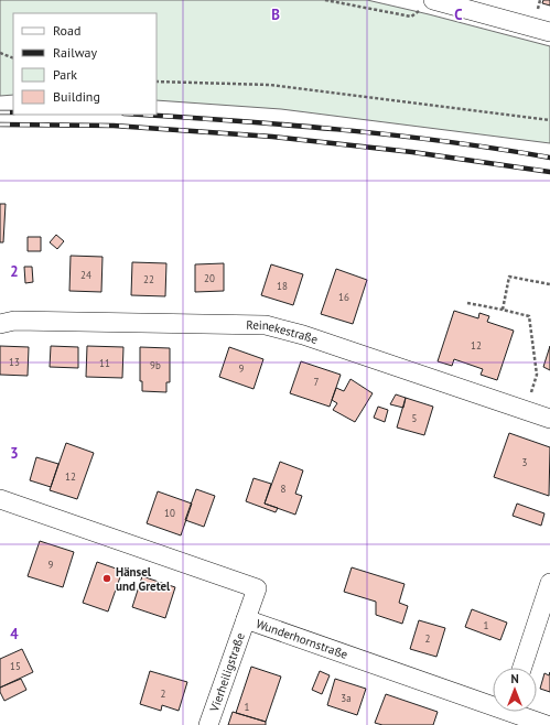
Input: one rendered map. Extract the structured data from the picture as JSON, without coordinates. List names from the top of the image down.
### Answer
{
  "streets": {
    "street": ["Reinekestraße", "Wunderhornstraße", "Vierheiligstraße"]
  },
  "crossings": [
    ["Wunderhornstraße", "Vierheiligstraße"]
  ],
  "places": ["Hänsel und Gretel"],
  "house_numbers": [
    "24",
    "20",
    "22",
    "18",
    "16",
    "12",
    "13",
    "11",
    "9b",
    "9",
    "7",
    "5",
    "3",
    "12",
    "8",
    "10",
    "9",
    "1",
    "2",
    "15",
    "2",
    "3a",
    "1"
  ],
  "legend": [
    "Road",
    "Railway",
    "Park",
    "Building"
  ],
  "north": "top",
  "grid": {
    "columns": ["B", "C"],
    "rows": ["2", "3", "4"]
  }
}
